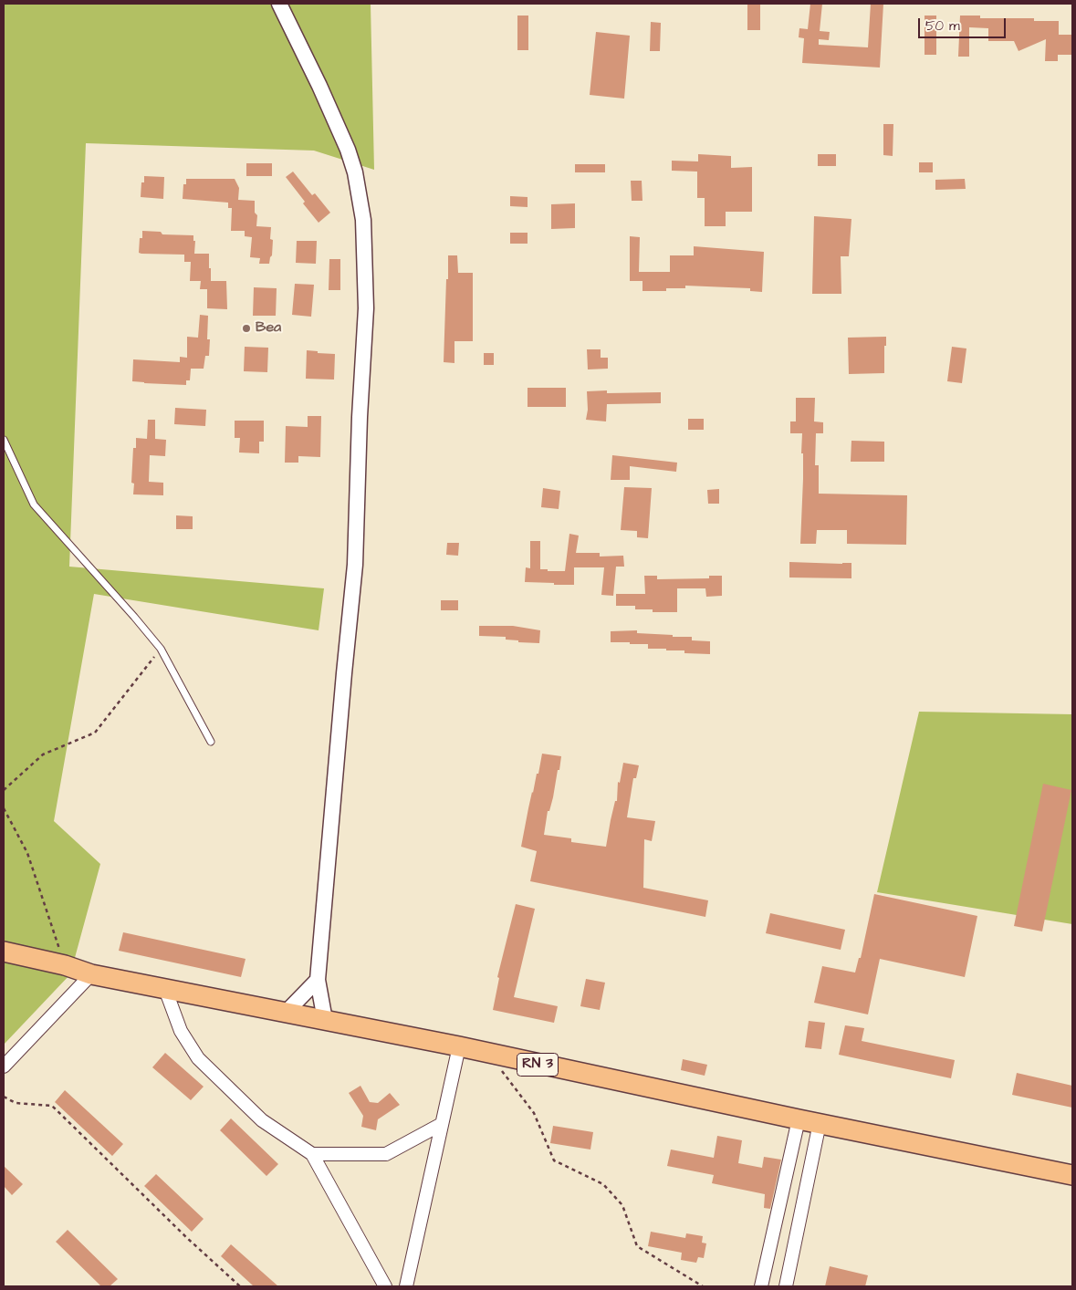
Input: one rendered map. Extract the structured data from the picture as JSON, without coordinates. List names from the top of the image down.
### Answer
{
  "streets": {
    "main road": ["RN 3"]
  },
  "places": ["Bea"],
  "scale_bar": "50 m"
}
